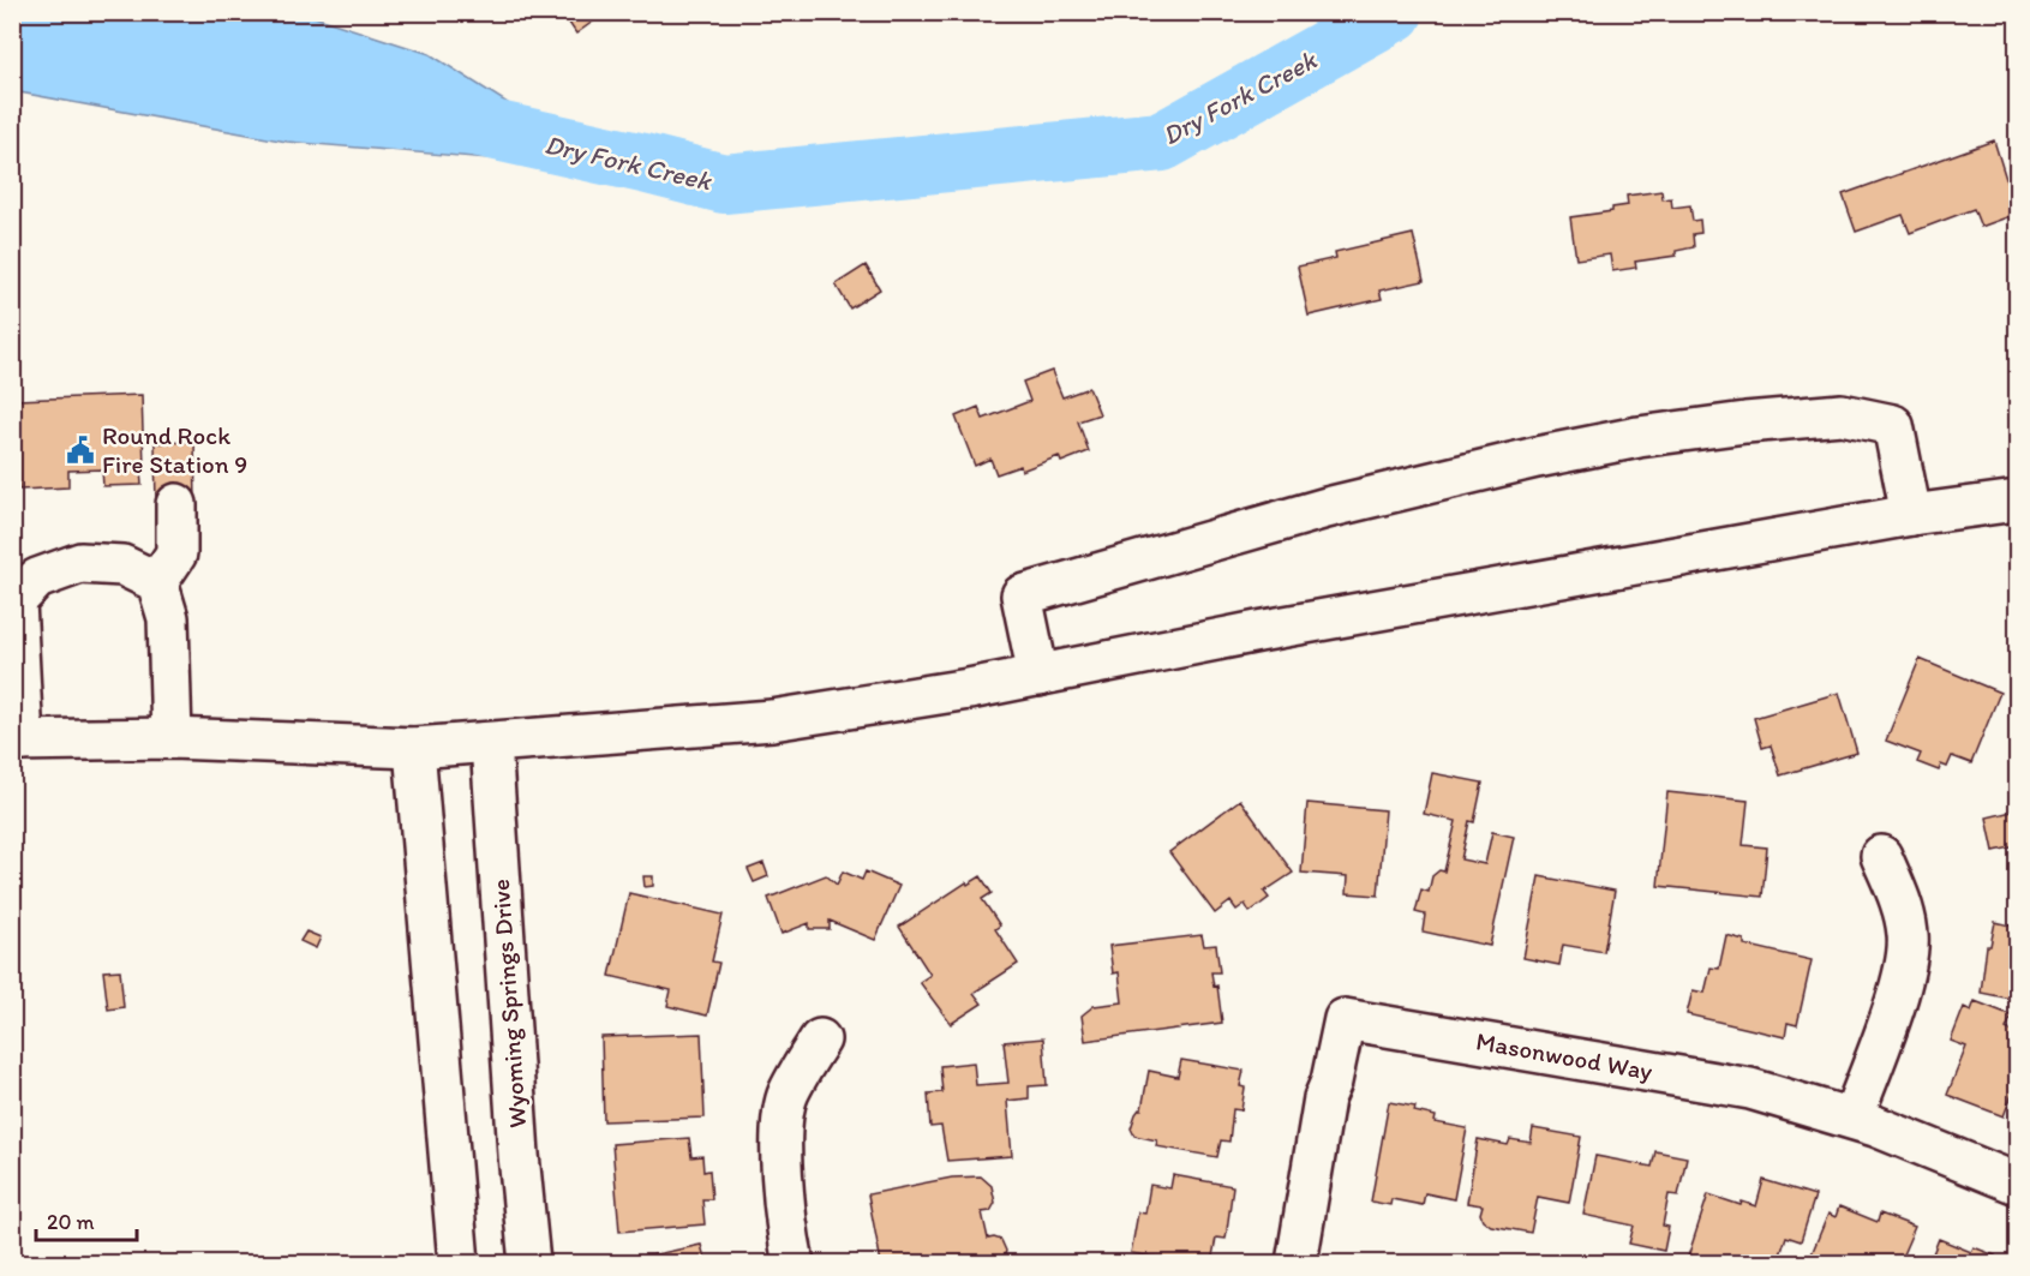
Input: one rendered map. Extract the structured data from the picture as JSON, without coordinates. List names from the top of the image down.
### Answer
{
  "streets": {
    "street": ["Wyoming Springs Drive", "Masonwood Way"]
  },
  "water": ["Dry Fork Creek"],
  "places": {
    "public building": ["Round Rock Fire Station 9"]
  },
  "scale_bar": "20 m"
}
